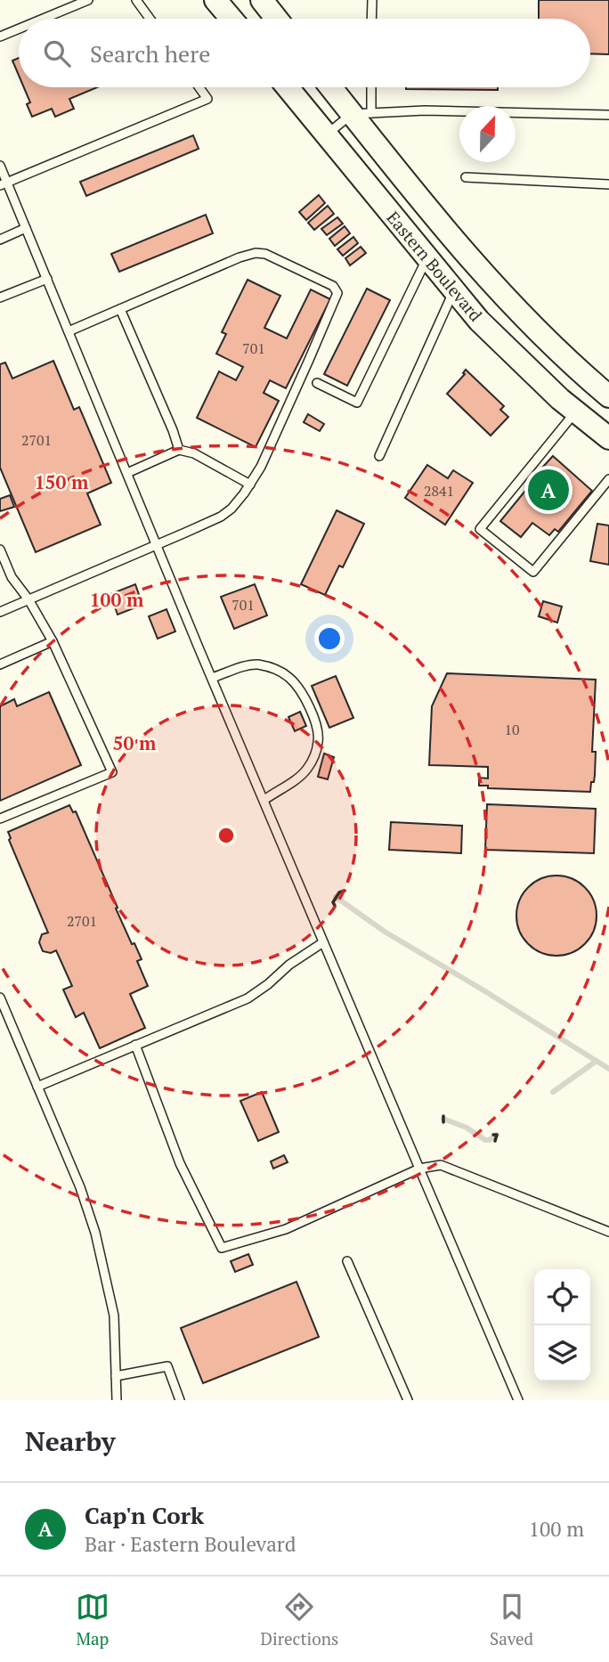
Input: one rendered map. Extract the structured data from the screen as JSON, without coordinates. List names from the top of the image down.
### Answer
{
  "streets": {
    "main road": ["Eastern Boulevard"]
  },
  "house_numbers": [
    "701",
    "2701",
    "2841",
    "701",
    "10",
    "2701"
  ],
  "north": "top",
  "page": {
    "search": "Search here",
    "pins": "A",
    "heading": "Nearby",
    "list": [
      {
        "mark": "A",
        "name": "Cap'n Cork",
        "note": "Bar · Eastern Boulevard",
        "value": "100 m"
      }
    ],
    "nav": ["Map", "Directions", "Saved"]
  },
  "rings": ["150 m", "100 m", "50 m"]
}
